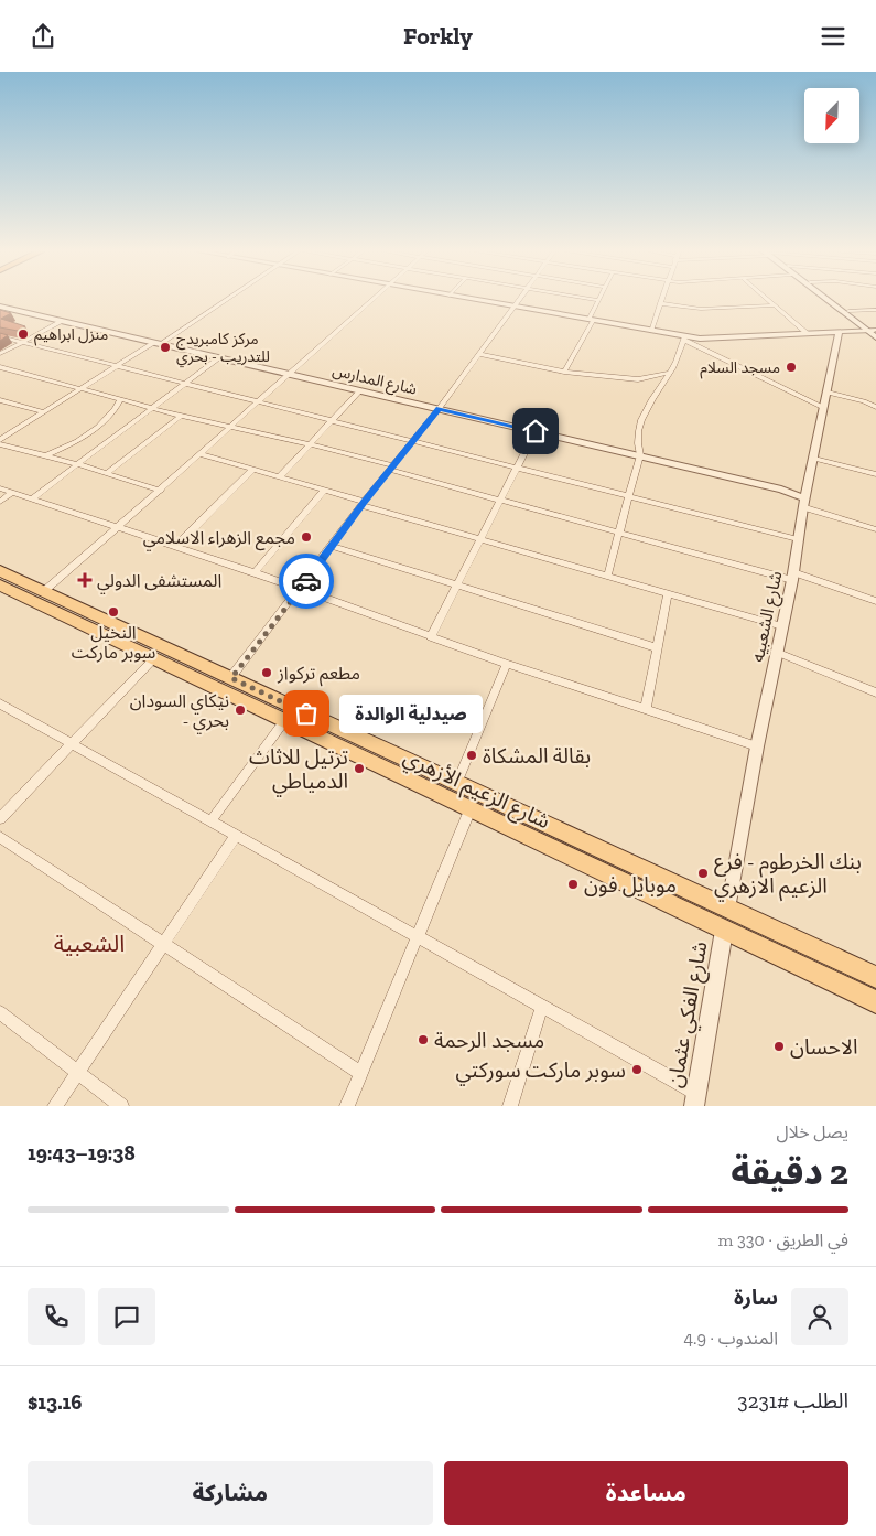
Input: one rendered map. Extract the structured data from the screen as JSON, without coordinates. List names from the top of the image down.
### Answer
{
  "streets": {
    "main road": ["شارع الزعيم الأزهري"],
    "street": ["شارع المدارس", "شارع الشعبيه", "شارع الفكي عثمان"]
  },
  "crossings": [
    ["شارع المدارس", "شارع الشعبيه"],
    ["شارع الشعبيه", "شارع الزعيم الأزهري"],
    ["شارع الزعيم الأزهري", "شارع الفكي عثمان"]
  ],
  "districts": ["الشعبية"],
  "places": {
    "other": [
      "منزل ابراهيم",
      "مركز كامبريدج للتدريب - بحري",
      "مسجد السلام",
      "مجمع الزهراء الاسلامي",
      "النخيل سوبر ماركت",
      "مطعم تركواز",
      "نيكاي السودان - بحري",
      "صيدلية الوالدة",
      "بقالة المشكاة",
      "ترتيل للاثاث الدمياطي",
      "بنك الخرطوم - فرع الزعيم الازهري",
      "موبايل فون",
      "مسجد الرحمة",
      "الاحسان",
      "سوبر ماركت سوركتي"
    ],
    "health": ["المستشفى الدولي"]
  },
  "north": "bottom left",
  "page": {
    "header": "Forkly",
    "bubble": "صيدلية الوالدة",
    "heading": ["2 دقيقة", "يصل خلال", "19:38–19:43"],
    "panel": [
      "سارة",
      "المندوب · 4.9",
      "الطلب #3231",
      "$13.16"
    ],
    "bar": "في الطريق · 330 m",
    "buttons": ["مساعدة", "مشاركة"]
  }
}
